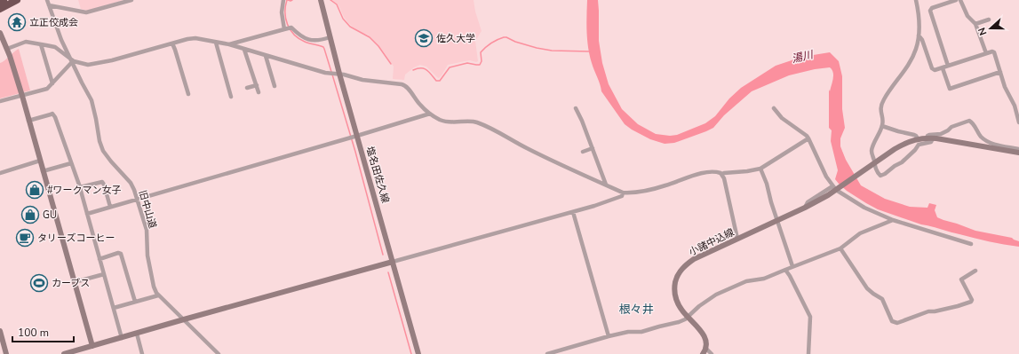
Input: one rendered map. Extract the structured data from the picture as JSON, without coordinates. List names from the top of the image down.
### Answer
{
  "streets": {
    "main road": ["塩名田佐久線", "小諸中込線"],
    "street": ["旧中山道"]
  },
  "districts": ["根々井"],
  "water": ["湯川"],
  "places": {
    "temple": ["立正佼成会"],
    "school or university": ["佐久大学"],
    "shop": ["#ワークマン女子", "GU"],
    "cafe": ["タリーズコーヒー"],
    "sports": ["カーブス"]
  },
  "scale_bar": "100 m",
  "north": "left"
}
